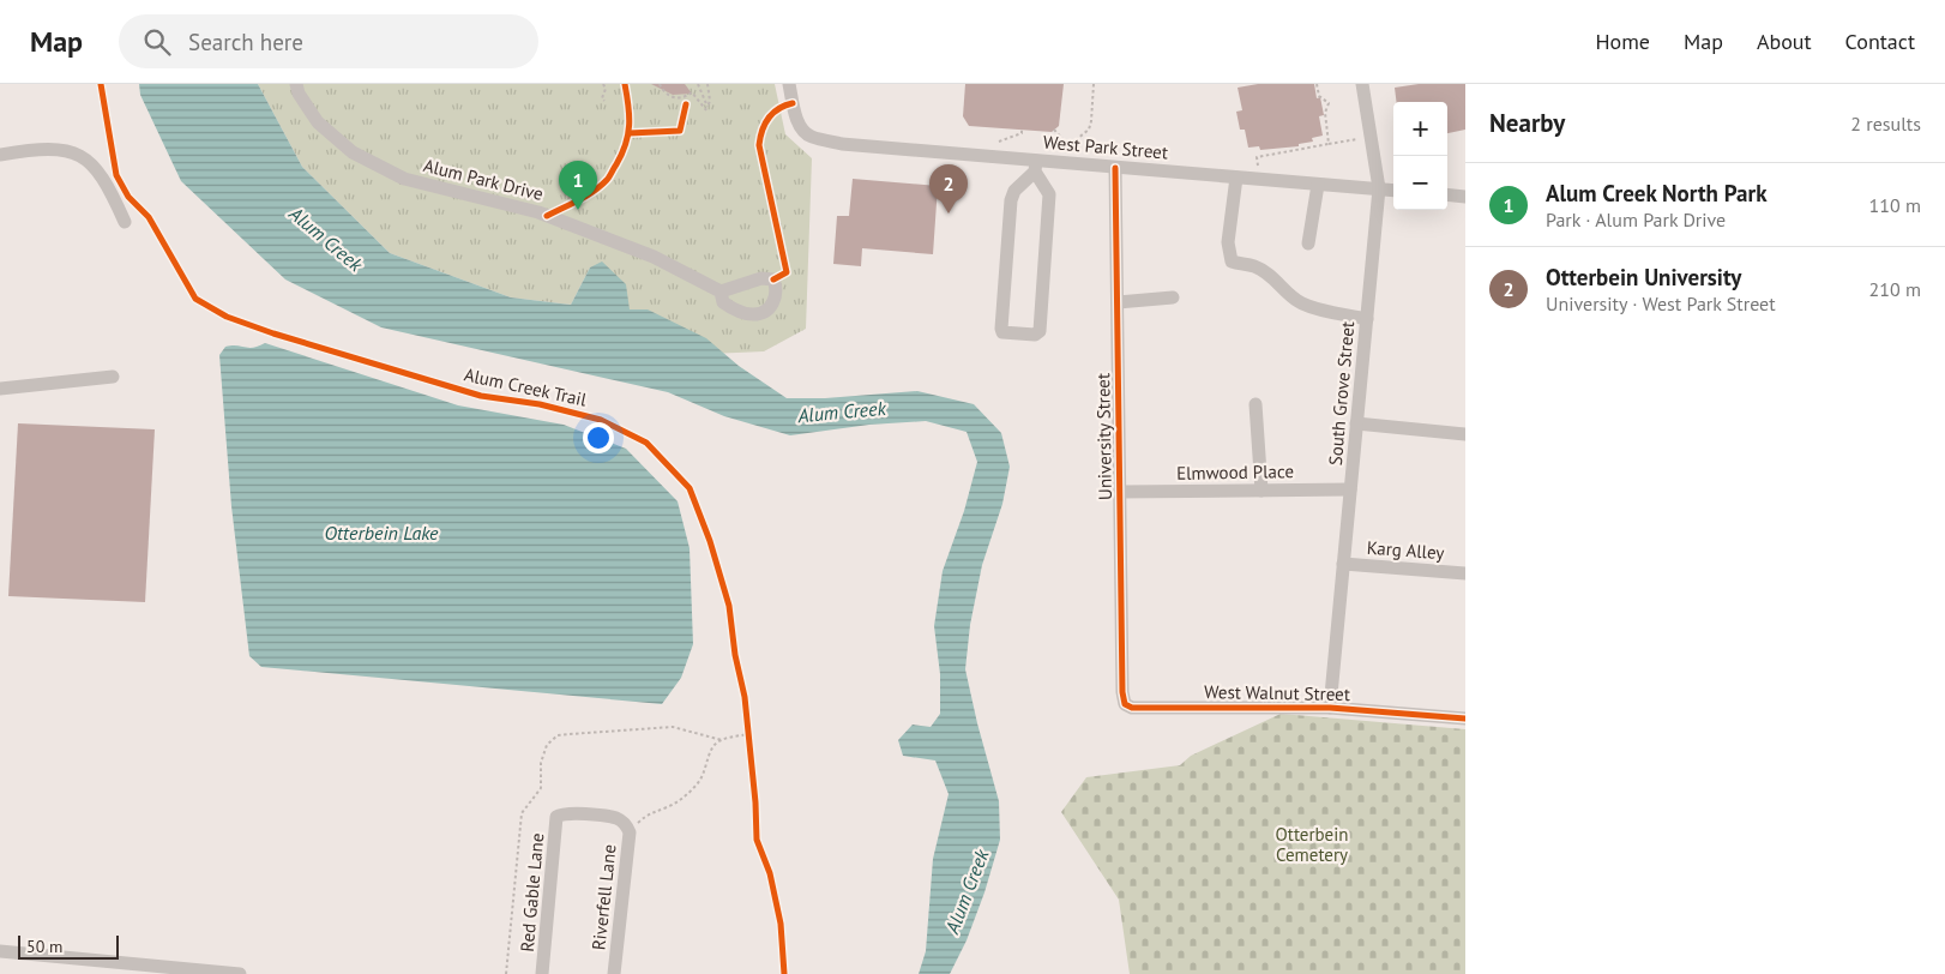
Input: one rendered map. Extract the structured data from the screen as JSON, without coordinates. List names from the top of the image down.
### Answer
{
  "streets": {
    "street": [
      "West Park Street",
      "Alum Park Drive",
      "South Grove Street",
      "University Street",
      "Elmwood Place",
      "Karg Alley",
      "West Walnut Street",
      "Red Gable Lane",
      "Riverfell Lane"
    ],
    "cycle path": ["Alum Creek Trail"]
  },
  "crossings": [
    ["West Park Street", "South Grove Street"],
    ["West Park Street", "University Street"],
    ["South Grove Street", "Elmwood Place"],
    ["South Grove Street", "Karg Alley"],
    ["South Grove Street", "West Walnut Street"],
    ["University Street", "Elmwood Place"],
    ["University Street", "West Walnut Street"],
    ["Red Gable Lane", "Riverfell Lane"]
  ],
  "water": ["Alum Creek", "Otterbein Lake"],
  "parks": ["Otterbein Cemetery"],
  "scale_bar": "50 m",
  "page": {
    "header": "Map",
    "search": "Search here",
    "nav": [
      "Home",
      "Map",
      "About",
      "Contact"
    ],
    "heading": ["Nearby", "2 results"],
    "map_buttons": ["+", "−"],
    "pins": ["1", "2"],
    "list": [
      {
        "mark": "1",
        "name": "Alum Creek North Park",
        "note": "Park · Alum Park Drive",
        "value": "110 m"
      },
      {
        "mark": "2",
        "name": "Otterbein University",
        "note": "University · West Park Street",
        "value": "210 m"
      }
    ],
    "scale": "50 m"
  }
}
